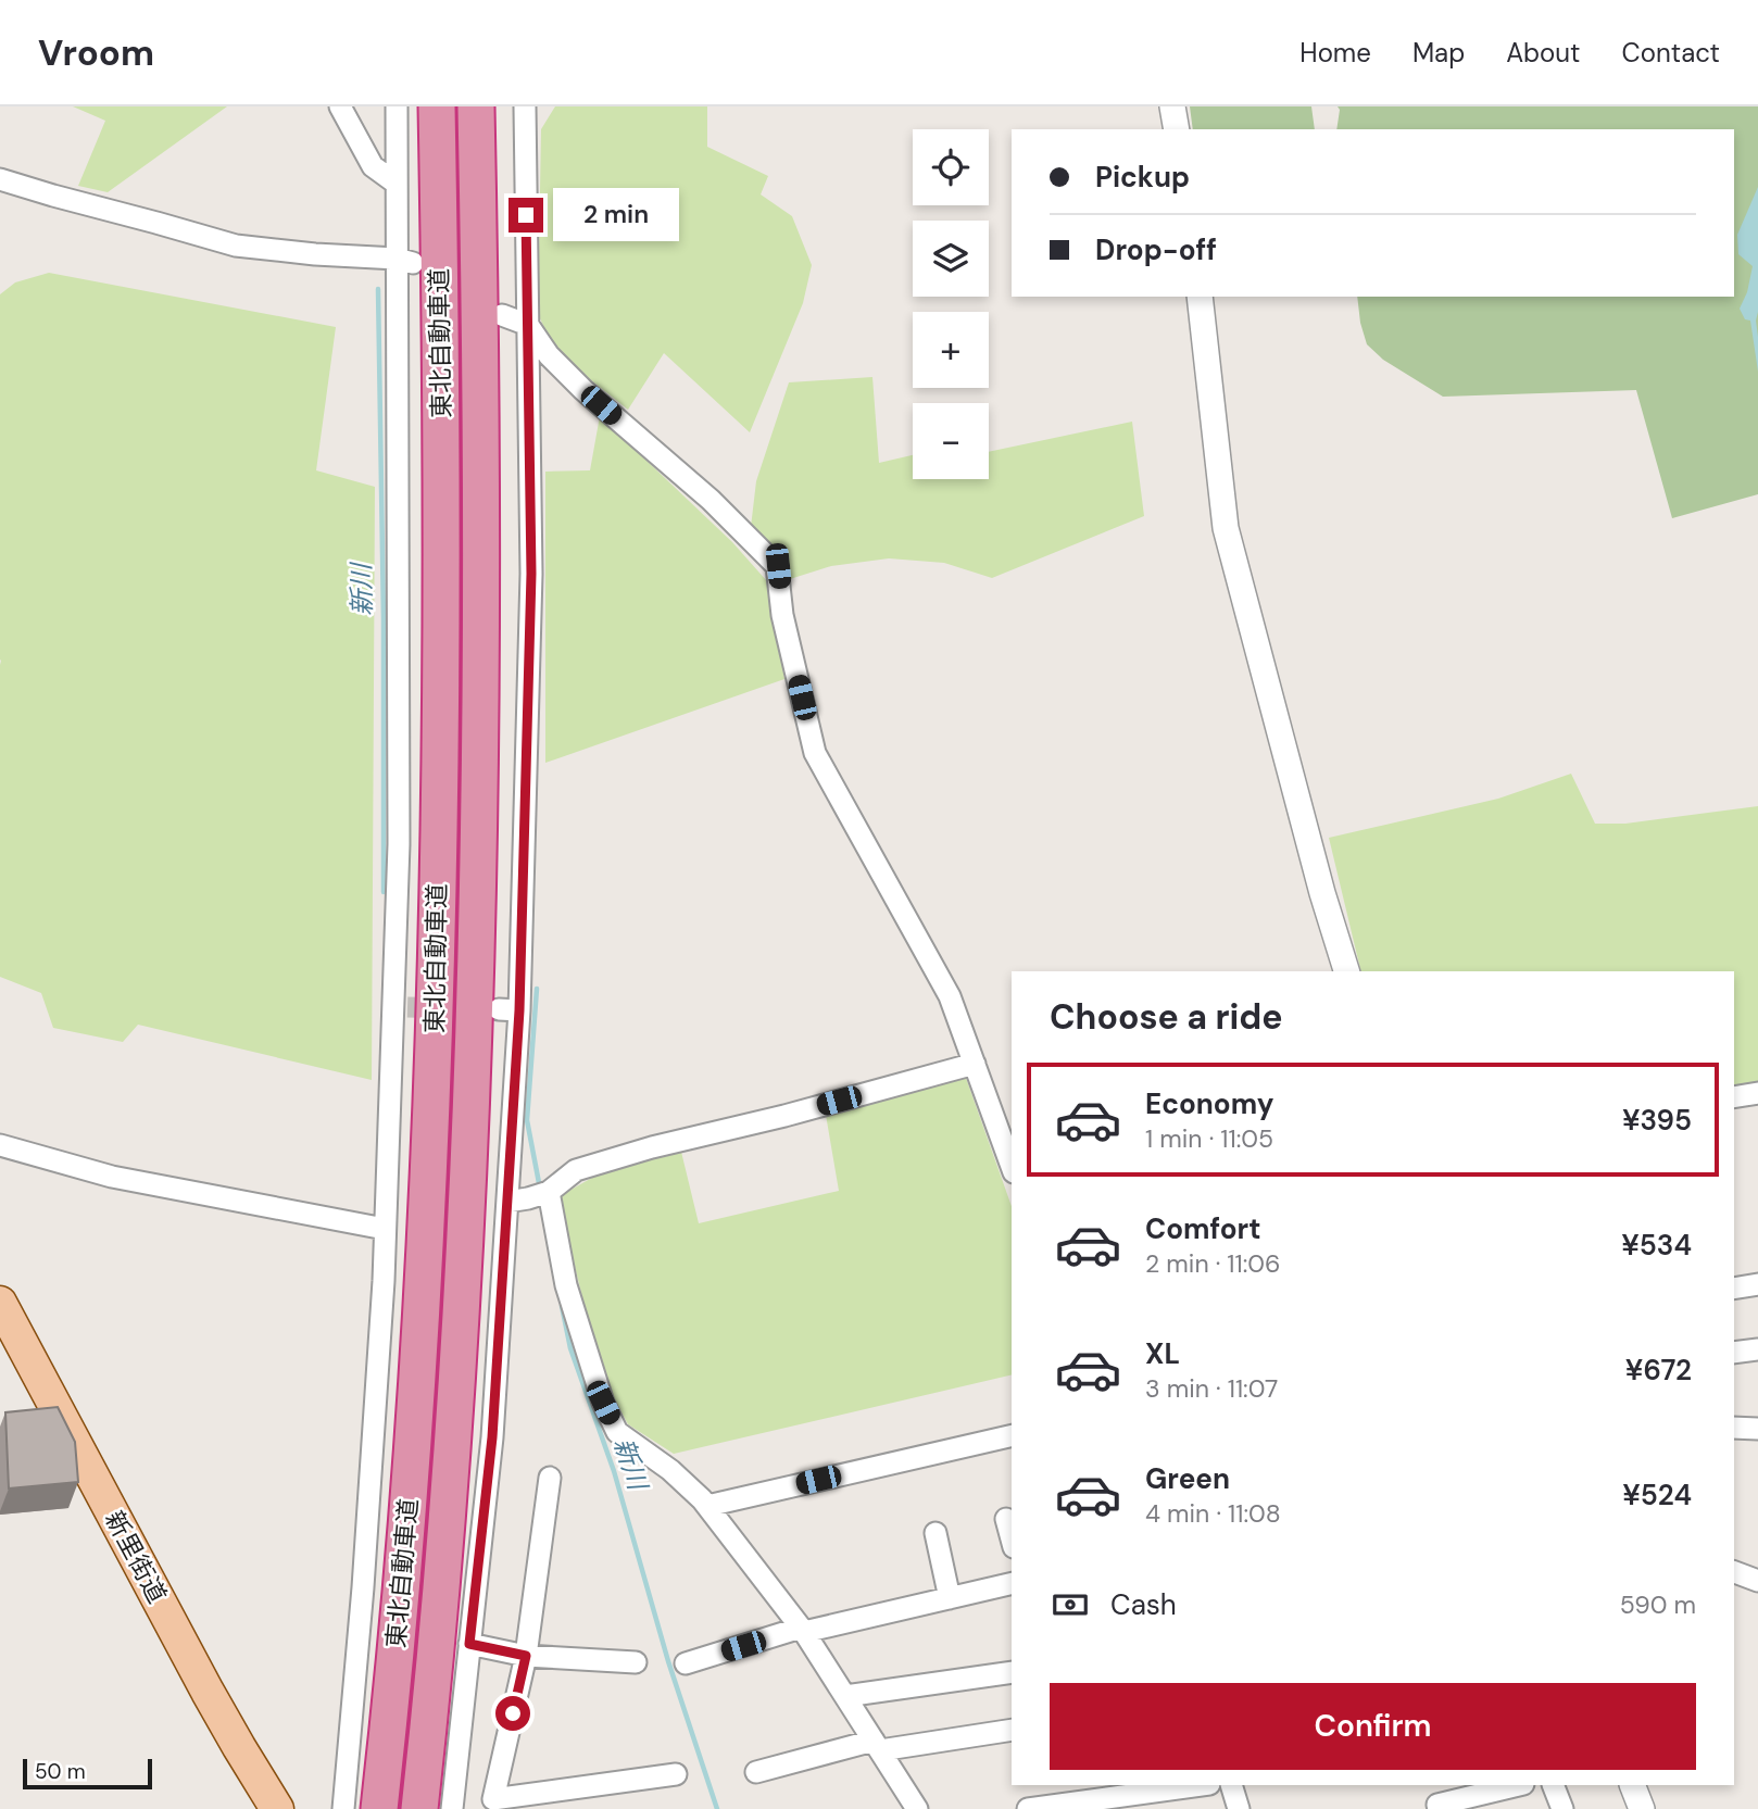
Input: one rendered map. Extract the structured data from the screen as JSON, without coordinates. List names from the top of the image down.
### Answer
{
  "streets": {
    "highway": ["東北自動車道"],
    "main road": ["新里街道"]
  },
  "water": ["新川"],
  "scale_bar": "50 m",
  "page": {
    "header": "Vroom",
    "nav": [
      "Home",
      "Map",
      "About",
      "Contact"
    ],
    "map_buttons": ["+", "−"],
    "banner": ["Pickup", "Drop-off"],
    "bubble": "2 min",
    "heading": "Choose a ride",
    "list": [
      {
        "name": "Economy",
        "note": "1 min · 11:05",
        "value": "¥395"
      },
      {
        "name": "Comfort",
        "note": "2 min · 11:06",
        "value": "¥534"
      },
      {
        "name": "XL",
        "note": "3 min · 11:07",
        "value": "¥672"
      },
      {
        "name": "Green",
        "note": "4 min · 11:08",
        "value": "¥524"
      }
    ],
    "pay": ["Cash", "590 m"],
    "buttons": "Confirm",
    "scale": "50 m"
  }
}
